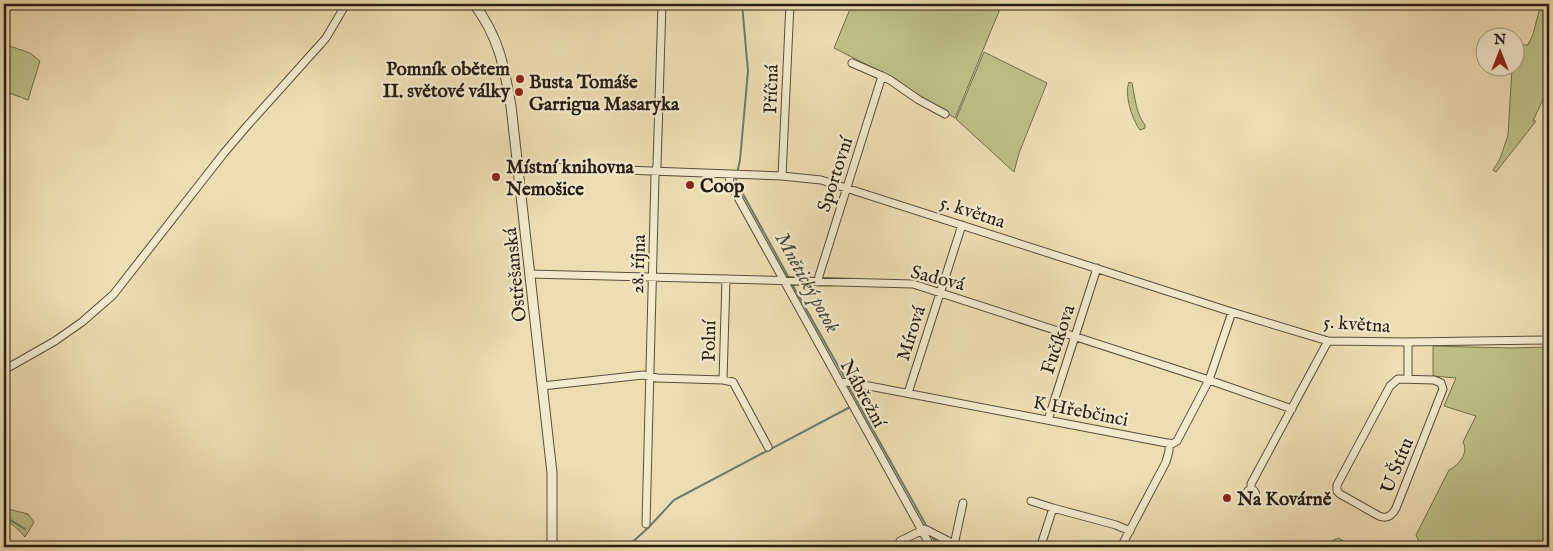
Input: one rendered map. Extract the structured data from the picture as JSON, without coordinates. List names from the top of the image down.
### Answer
{
  "streets": {
    "street": [
      "Příčná",
      "Sportovní",
      "5. května",
      "28. října",
      "Ostřešanská",
      "Sadová",
      "Mírová",
      "Fučíkova",
      "Polní",
      "Nábřežní",
      "K Hřebčinci",
      "U Štítu"
    ]
  },
  "crossings": [
    ["Příčná", "5. května"],
    ["Sportovní", "5. května"],
    ["Sportovní", "Sadová"],
    ["5. května", "28. října"],
    ["5. května", "Ostřešanská"],
    ["5. května", "Mírová"],
    ["5. května", "Fučíkova"],
    ["5. května", "Nábřežní"],
    ["28. října", "Sadová"],
    ["Ostřešanská", "Sadová"],
    ["Sadová", "Mírová"],
    ["Sadová", "Fučíkova"],
    ["Sadová", "Polní"],
    ["Sadová", "Nábřežní"],
    ["Mírová", "K Hřebčinci"],
    ["Fučíkova", "K Hřebčinci"],
    ["Nábřežní", "K Hřebčinci"]
  ],
  "water": ["Mnětický potok"],
  "places": [
    "Pomník obětem II. světové války",
    "Busta Tomáše Garrigua Masaryka",
    "Místní knihovna Nemošice",
    "Coop",
    "Na Kovárně"
  ],
  "north": "top"
}
